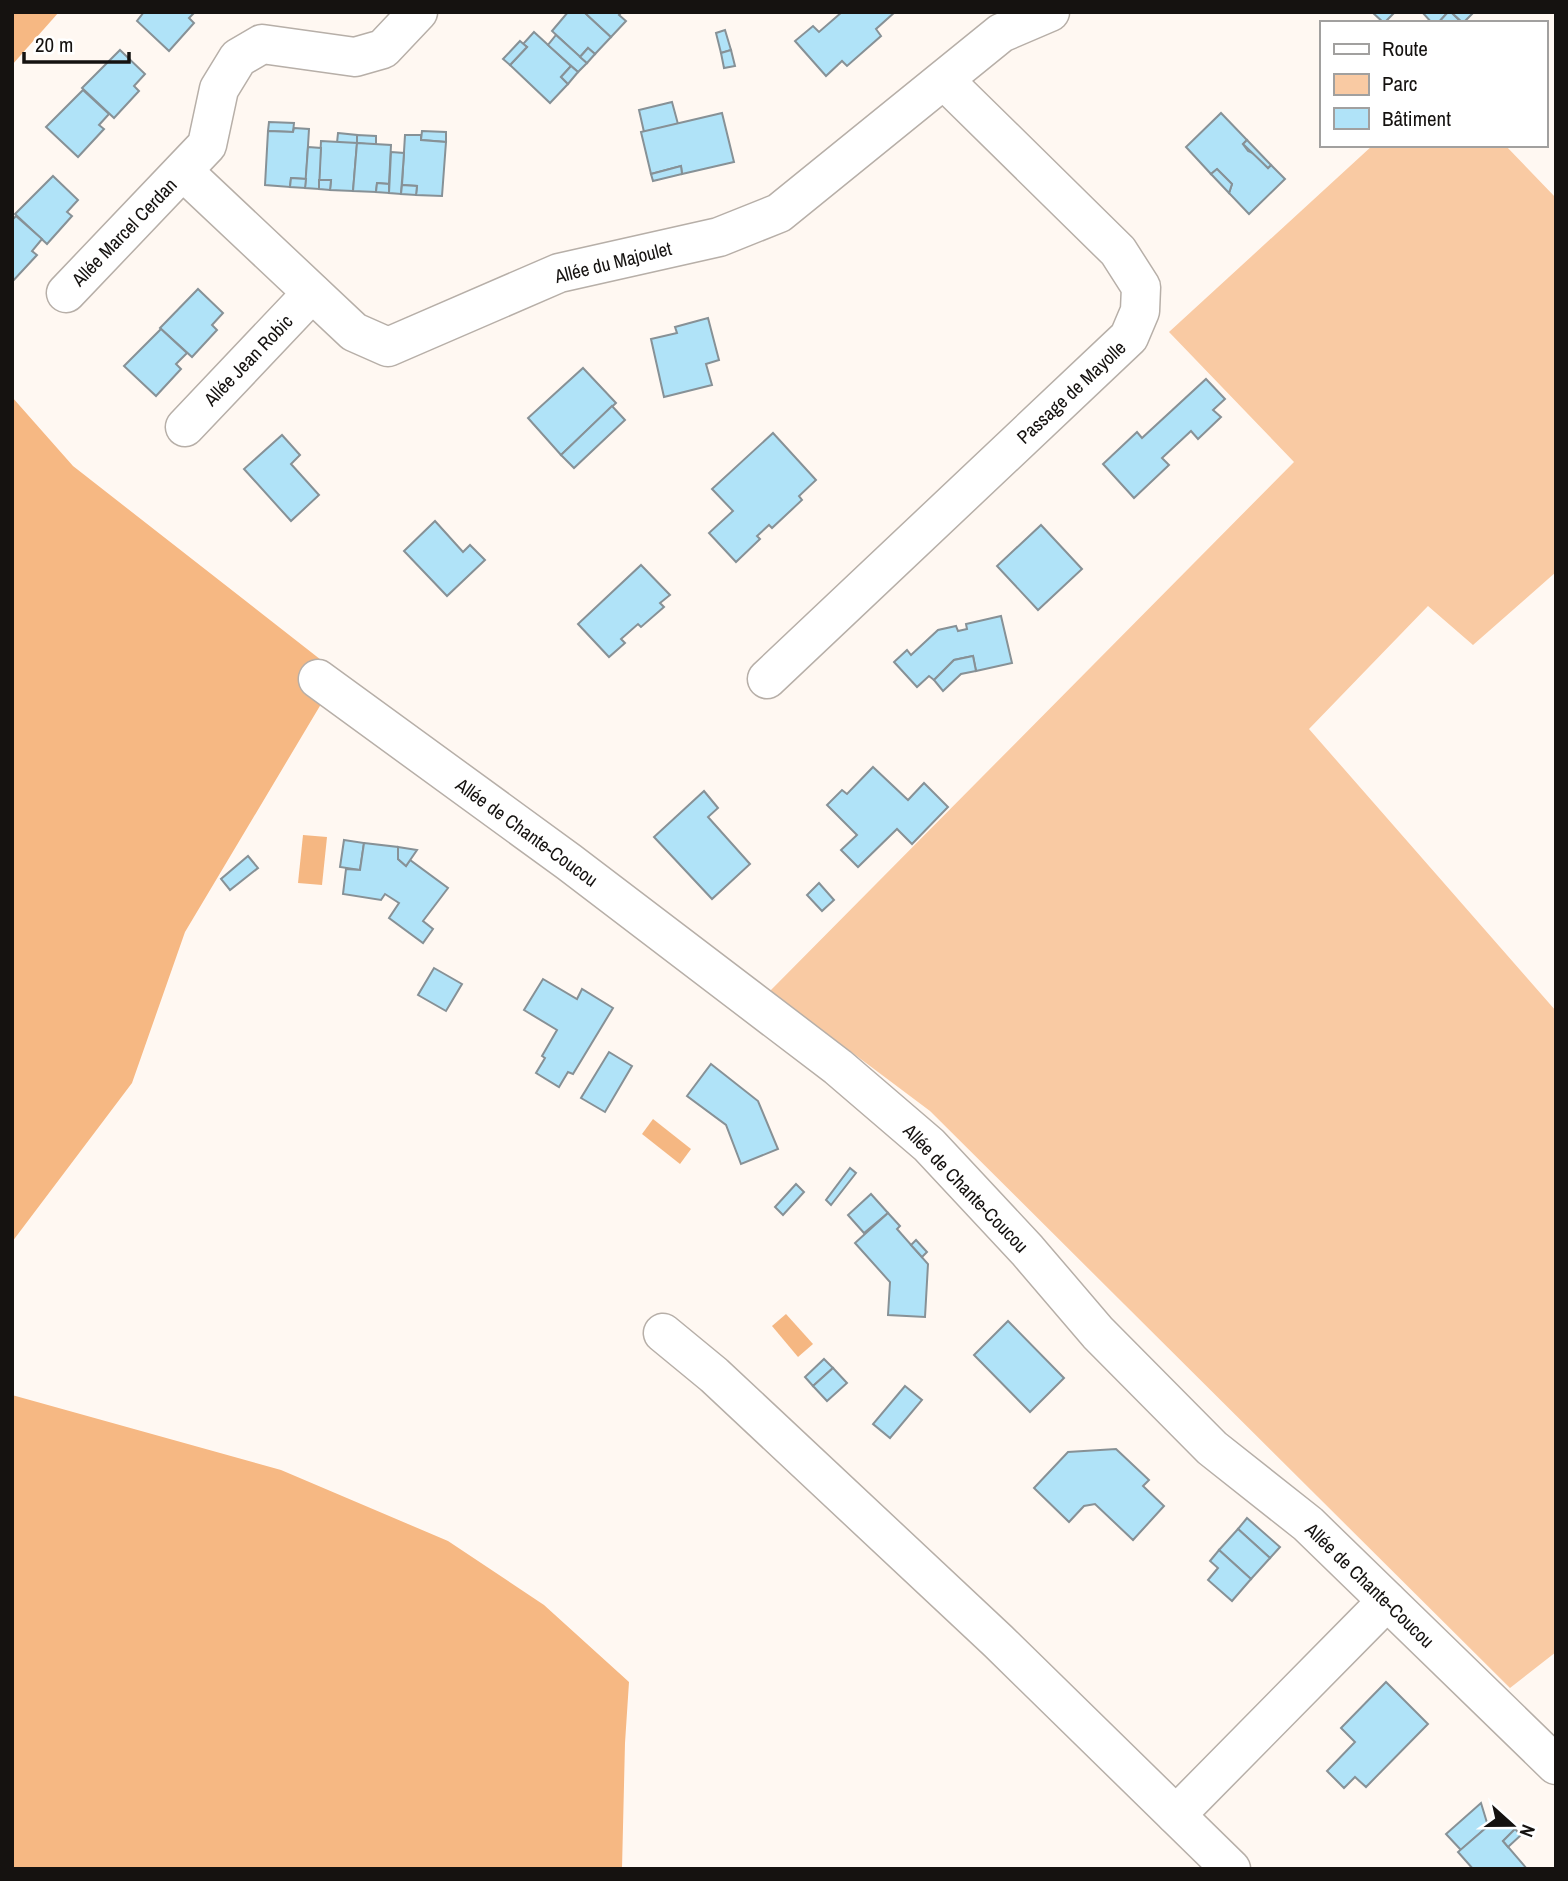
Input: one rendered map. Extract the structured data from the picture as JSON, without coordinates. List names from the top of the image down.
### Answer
{
  "streets": {
    "street": [
      "Allée Marcel Cerdan",
      "Allée du Majoulet",
      "Allée Jean Robic",
      "Passage de Mayolle",
      "Allée de Chante-Coucou"
    ]
  },
  "crossings": [
    ["Allée Marcel Cerdan", "Allée du Majoulet"],
    ["Allée du Majoulet", "Allée Jean Robic"],
    ["Allée du Majoulet", "Passage de Mayolle"]
  ],
  "legend": ["Route", "Parc", "Bâtiment"],
  "scale_bar": "20 m",
  "north": "right"
}
